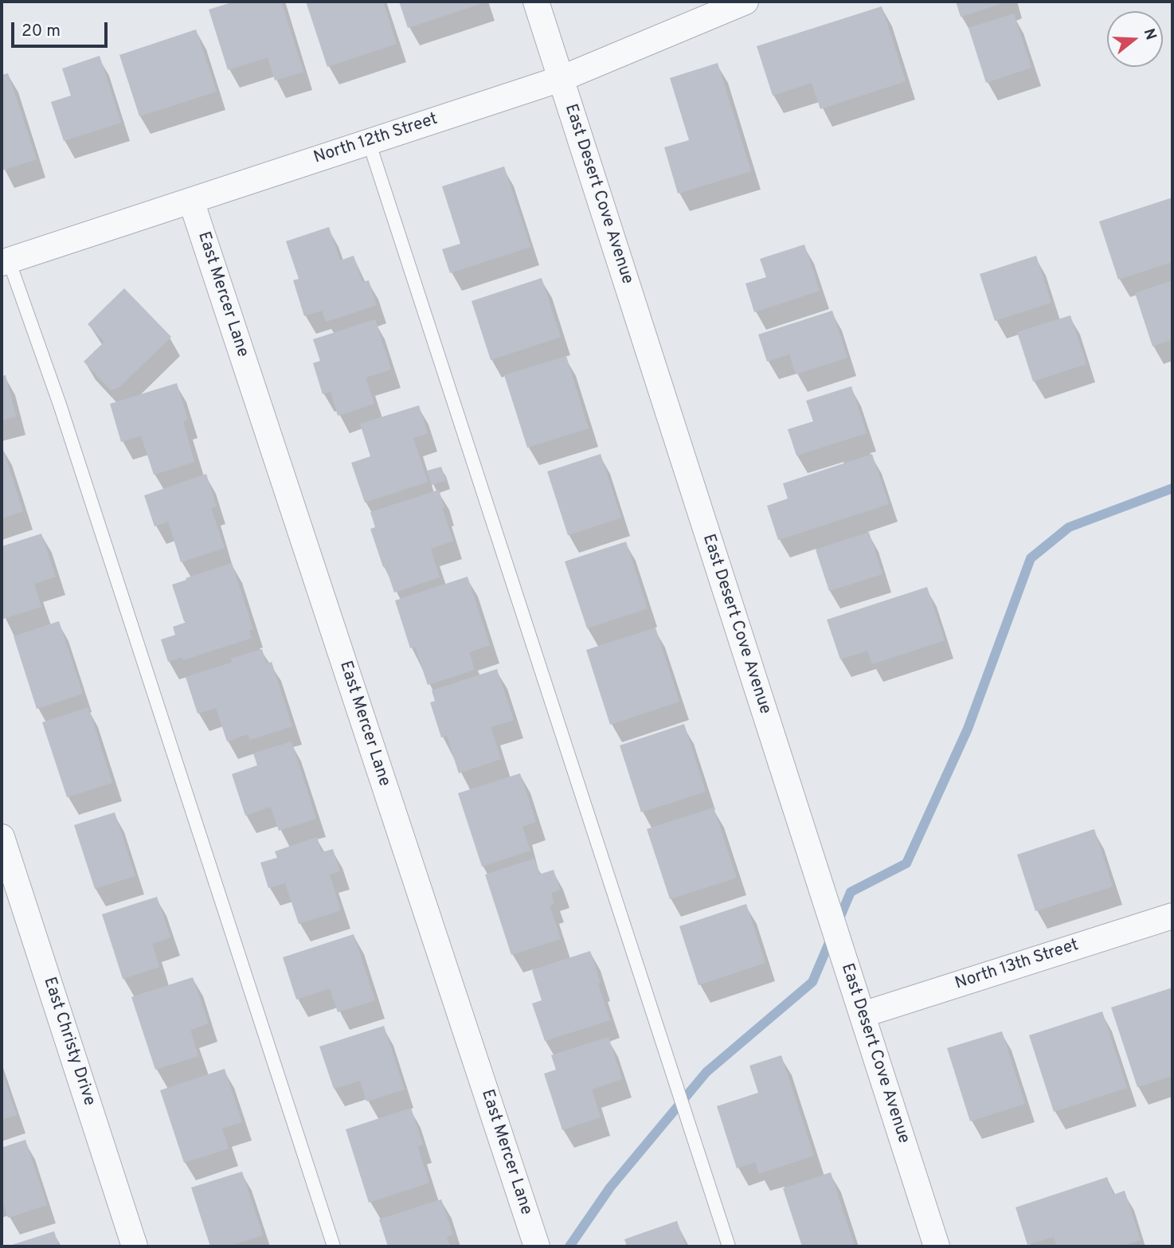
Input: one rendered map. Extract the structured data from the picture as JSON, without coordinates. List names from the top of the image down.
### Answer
{
  "streets": {
    "street": [
      "North 12th Street",
      "East Desert Cove Avenue",
      "East Mercer Lane",
      "North 13th Street",
      "East Christy Drive"
    ]
  },
  "crossings": [
    ["North 12th Street", "East Desert Cove Avenue"],
    ["North 12th Street", "East Mercer Lane"],
    ["East Desert Cove Avenue", "North 13th Street"]
  ],
  "scale_bar": "20 m",
  "north": "right"
}
